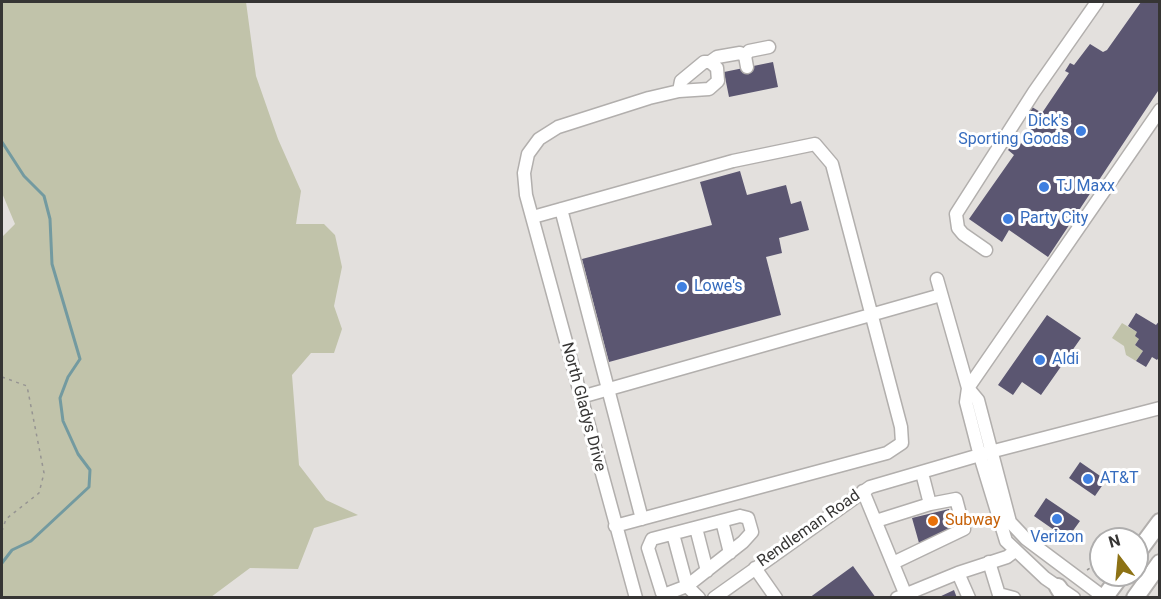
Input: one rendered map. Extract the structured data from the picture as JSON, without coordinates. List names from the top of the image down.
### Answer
{
  "streets": {
    "street": ["North Gladys Drive", "Rendleman Road"]
  },
  "places": [
    "Dick's Sporting Goods",
    "TJ Maxx",
    "Party City",
    "Lowe's",
    "Aldi",
    "AT&T",
    "Verizon",
    "Subway"
  ],
  "north": "top"
}
